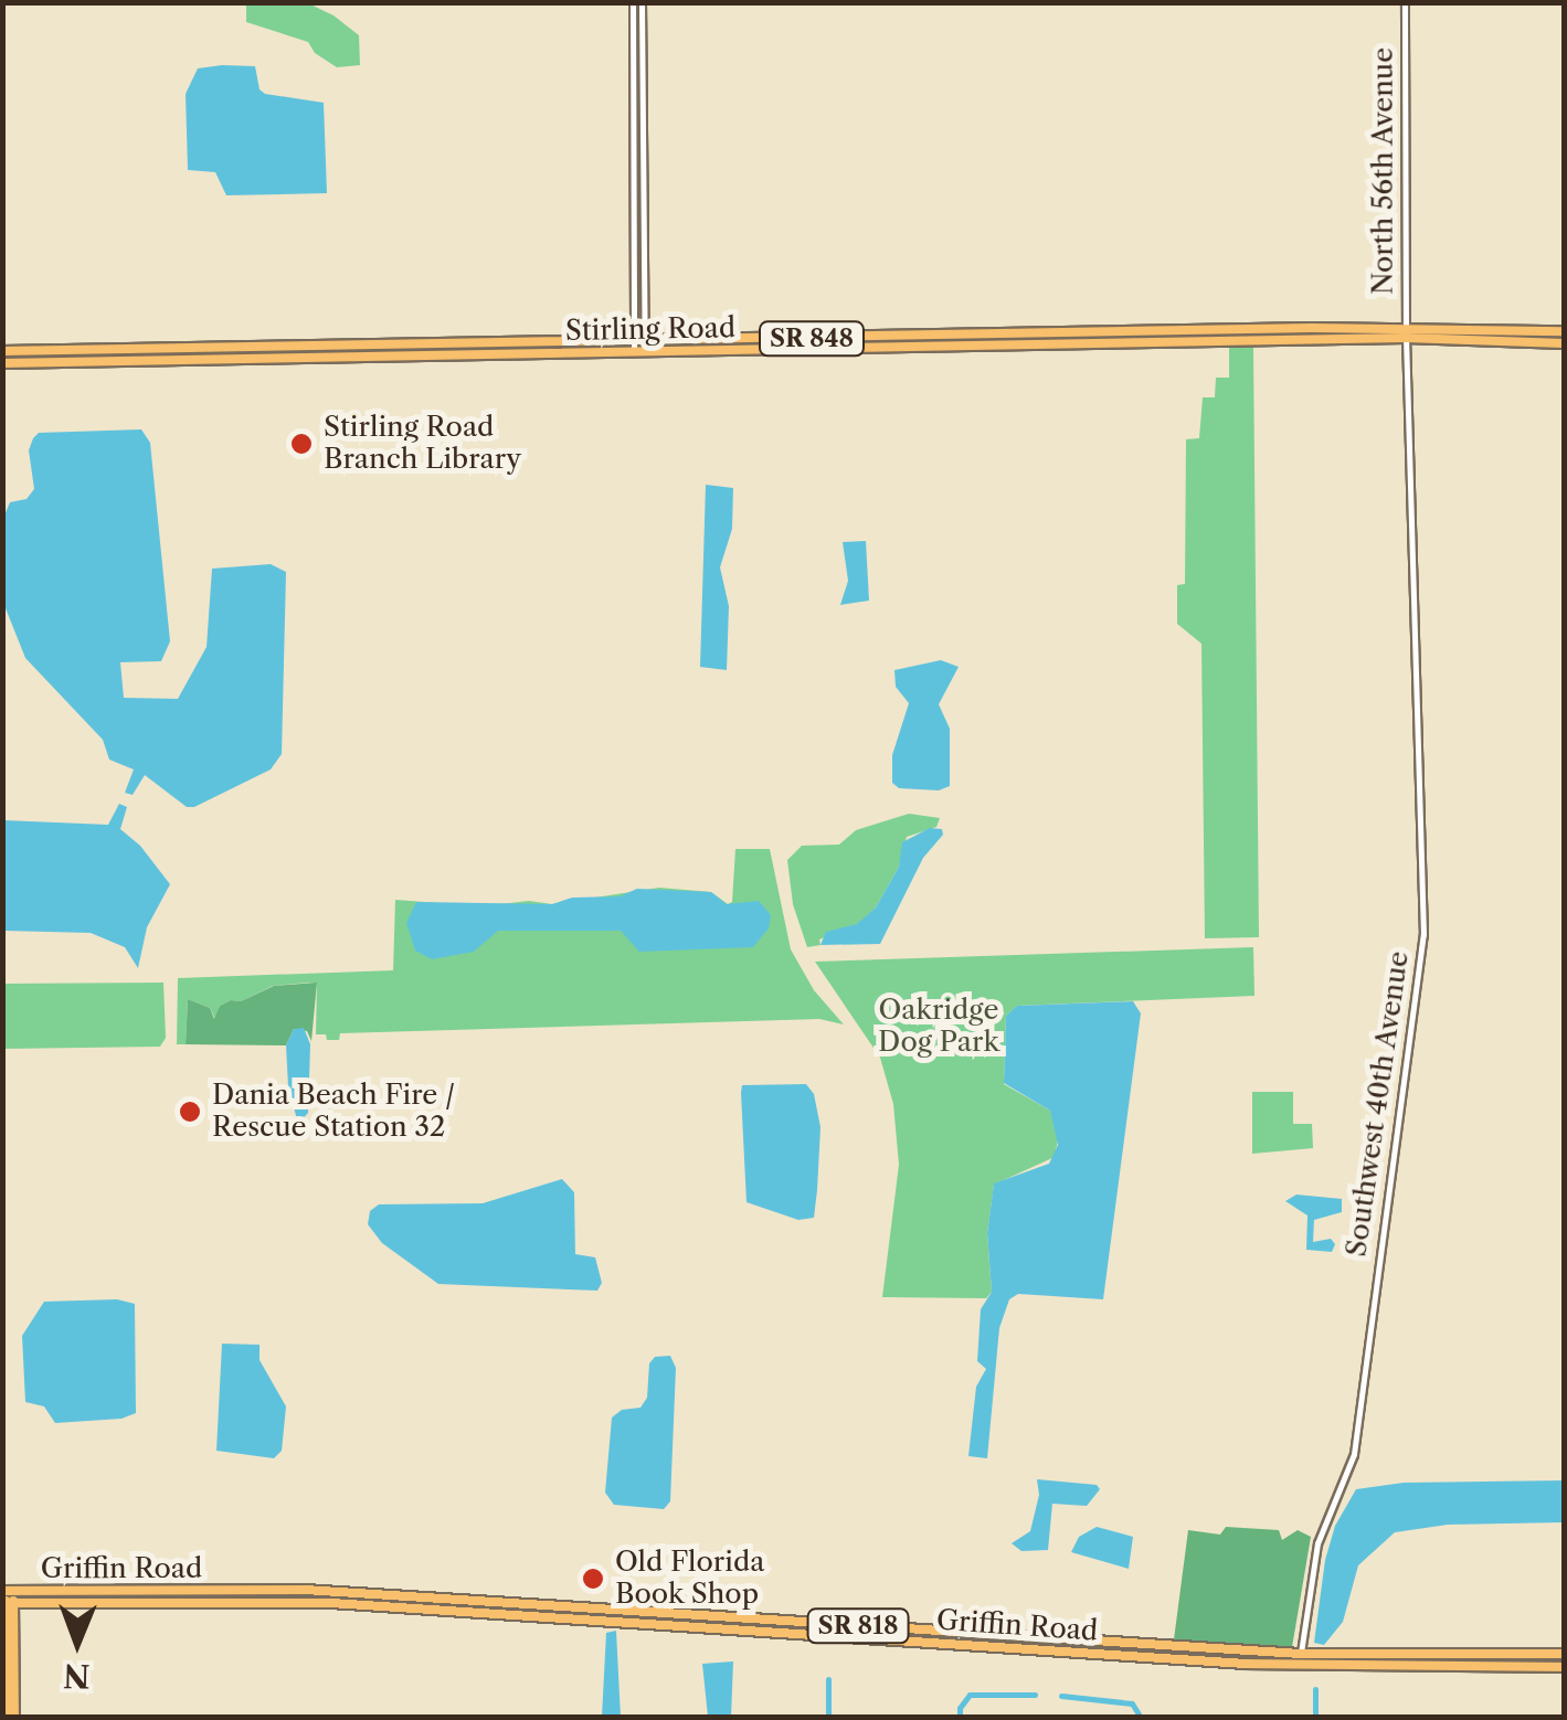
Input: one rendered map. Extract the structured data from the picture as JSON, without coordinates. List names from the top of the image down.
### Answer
{
  "streets": {
    "main road": [
      "Stirling Road",
      "SR 848",
      "Griffin Road",
      "SR 818"
    ],
    "street": ["North 56th Avenue", "Southwest 40th Avenue"]
  },
  "crossings": [
    ["North 56th Avenue", "Stirling Road"],
    ["North 56th Avenue", "Southwest 40th Avenue"],
    ["Stirling Road", "Southwest 40th Avenue"],
    ["Southwest 40th Avenue", "Griffin Road"]
  ],
  "parks": ["Oakridge Dog Park"],
  "places": ["Stirling Road Branch Library", "Dania Beach Fire / Rescue Station 32", "Old Florida Book Shop"],
  "north": "bottom"
}
